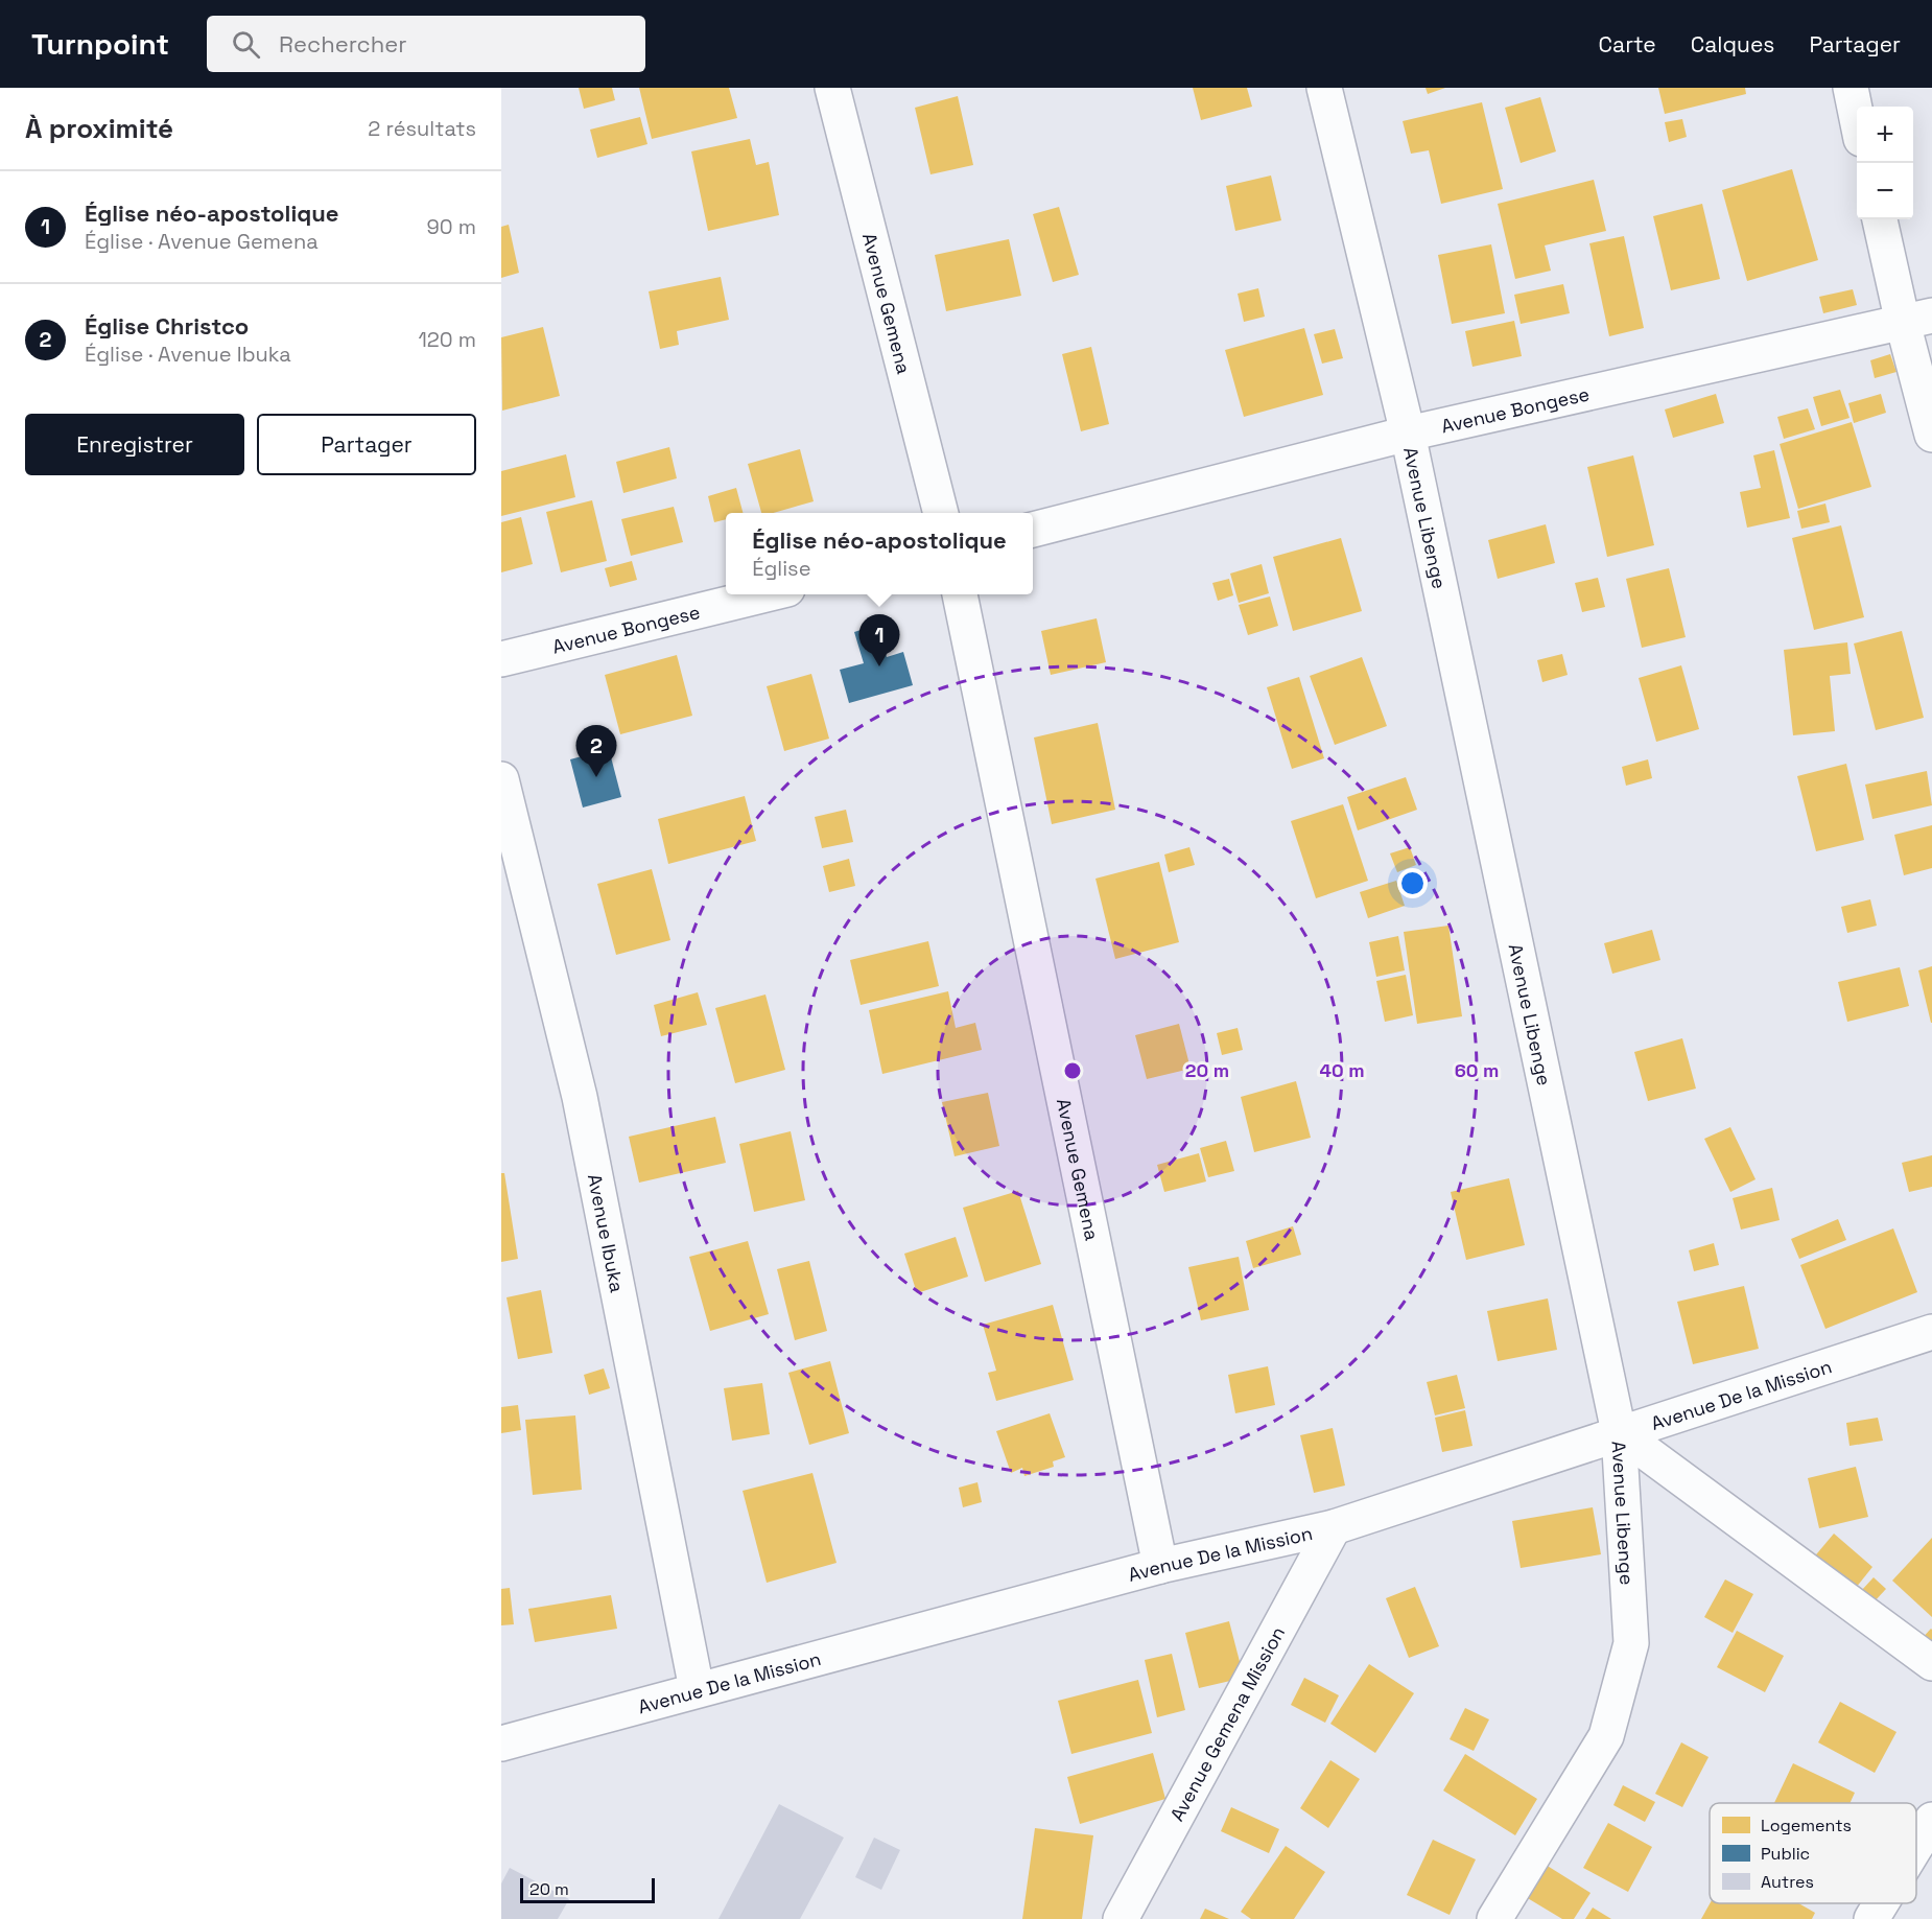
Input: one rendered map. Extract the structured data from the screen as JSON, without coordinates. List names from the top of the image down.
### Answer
{
  "streets": {
    "street": [
      "Avenue Gemena",
      "Avenue Bongese",
      "Avenue Libenge",
      "Avenue Ibuka",
      "Avenue De la Mission",
      "Avenue Gemena Mission"
    ]
  },
  "crossings": [
    ["Avenue Gemena", "Avenue De la Mission"],
    ["Avenue Bongese", "Avenue Libenge"],
    ["Avenue Libenge", "Avenue De la Mission"],
    ["Avenue Ibuka", "Avenue De la Mission"],
    ["Avenue De la Mission", "Avenue Gemena Mission"]
  ],
  "legend": ["Logements", "Public", "Autres"],
  "scale_bar": "20 m",
  "page": {
    "header": "Turnpoint",
    "search": "Rechercher",
    "nav": ["Carte", "Calques", "Partager"],
    "heading": ["À proximité", "2 résultats"],
    "map_buttons": ["+", "−"],
    "list": [
      {
        "mark": "1",
        "name": "Église néo-apostolique",
        "note": "Église · Avenue Gemena",
        "value": "90 m"
      },
      {
        "mark": "2",
        "name": "Église Christco",
        "note": "Église · Avenue Ibuka",
        "value": "120 m"
      }
    ],
    "buttons": ["Enregistrer", "Partager"],
    "popup": ["Église néo-apostolique", "Église"],
    "pins": ["1", "2"],
    "scale": "20 m"
  },
  "rings": ["20 m", "40 m", "60 m"]
}
